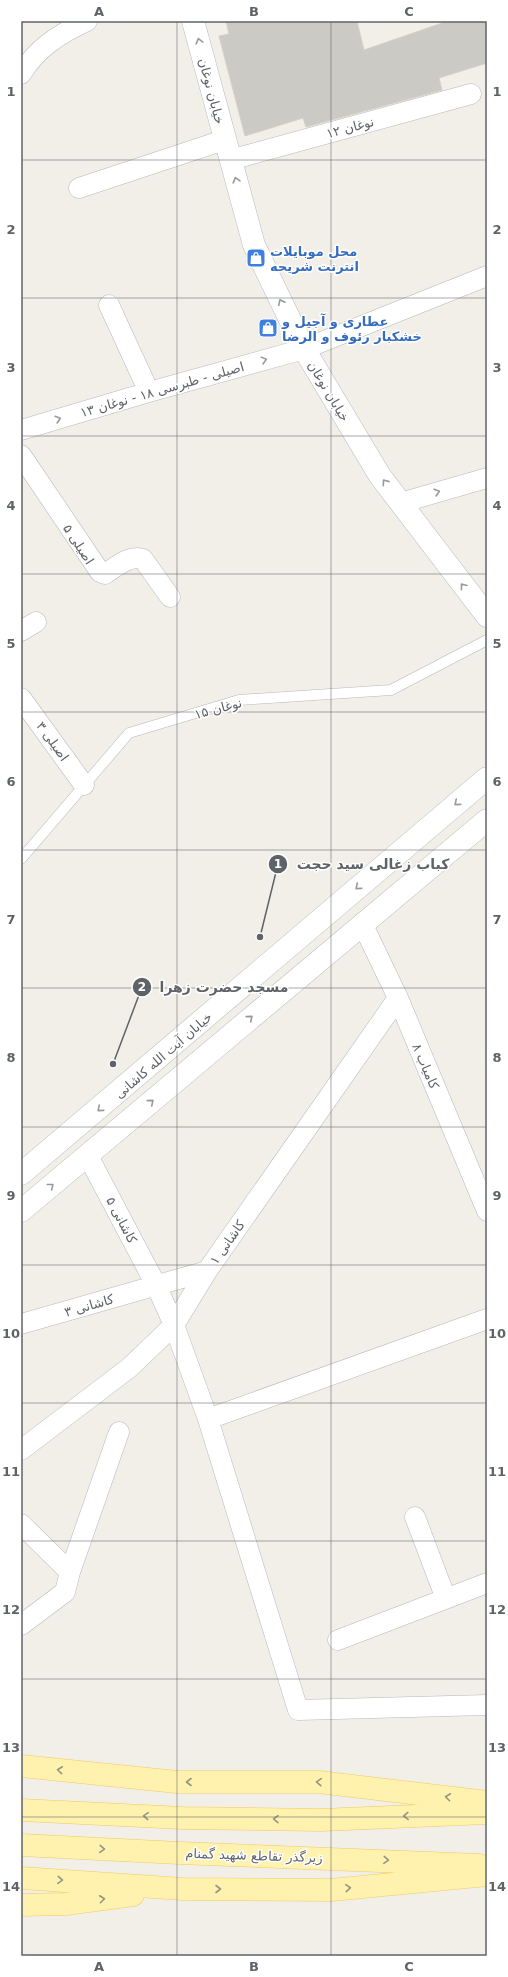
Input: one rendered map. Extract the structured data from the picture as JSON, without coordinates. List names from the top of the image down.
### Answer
{
  "streets": {
    "main road": ["خیابان نوغان", "خیابان آیت الله کاشانی", "زیرگذر تقاطع شهید گمنام"],
    "street": [
      "نوغان ۱۲",
      "اصیلی - طبرسی ۱۸ - نوغان ۱۳",
      "اصیلی ۵",
      "اصیلی ۳",
      "کامیاب ۸",
      "کاشانی ۵",
      "کاشانی ۱",
      "کاشانی ۳"
    ],
    "lane": ["نوغان ۱۵"]
  },
  "crossings": [
    ["خیابان نوغان", "نوغان ۱۲"],
    ["خیابان نوغان", "اصیلی - طبرسی ۱۸ - نوغان ۱۳"],
    ["نوغان ۱۵", "اصیلی ۳"],
    ["کامیاب ۸", "کاشانی ۱"],
    ["کاشانی ۵", "کاشانی ۱"],
    ["کاشانی ۵", "کاشانی ۳"],
    ["کاشانی ۱", "کاشانی ۳"]
  ],
  "one_way": ["خیابان نوغان", "اصیلی - طبرسی ۱۸ - نوغان ۱۳"],
  "places": {
    "shop": ["محل موبايلات انترنت شريحه", "عطاری و آجیل و خشکبار رئوف و الرضا"],
    "other": ["کباب زغالی سید حجت", "مسجد حضرت زهرا"]
  },
  "grid": {
    "columns": ["A", "B", "C"],
    "rows": [
      "1",
      "2",
      "3",
      "4",
      "5",
      "6",
      "7",
      "8",
      "9",
      "10",
      "11",
      "12",
      "13",
      "14"
    ]
  }
}
